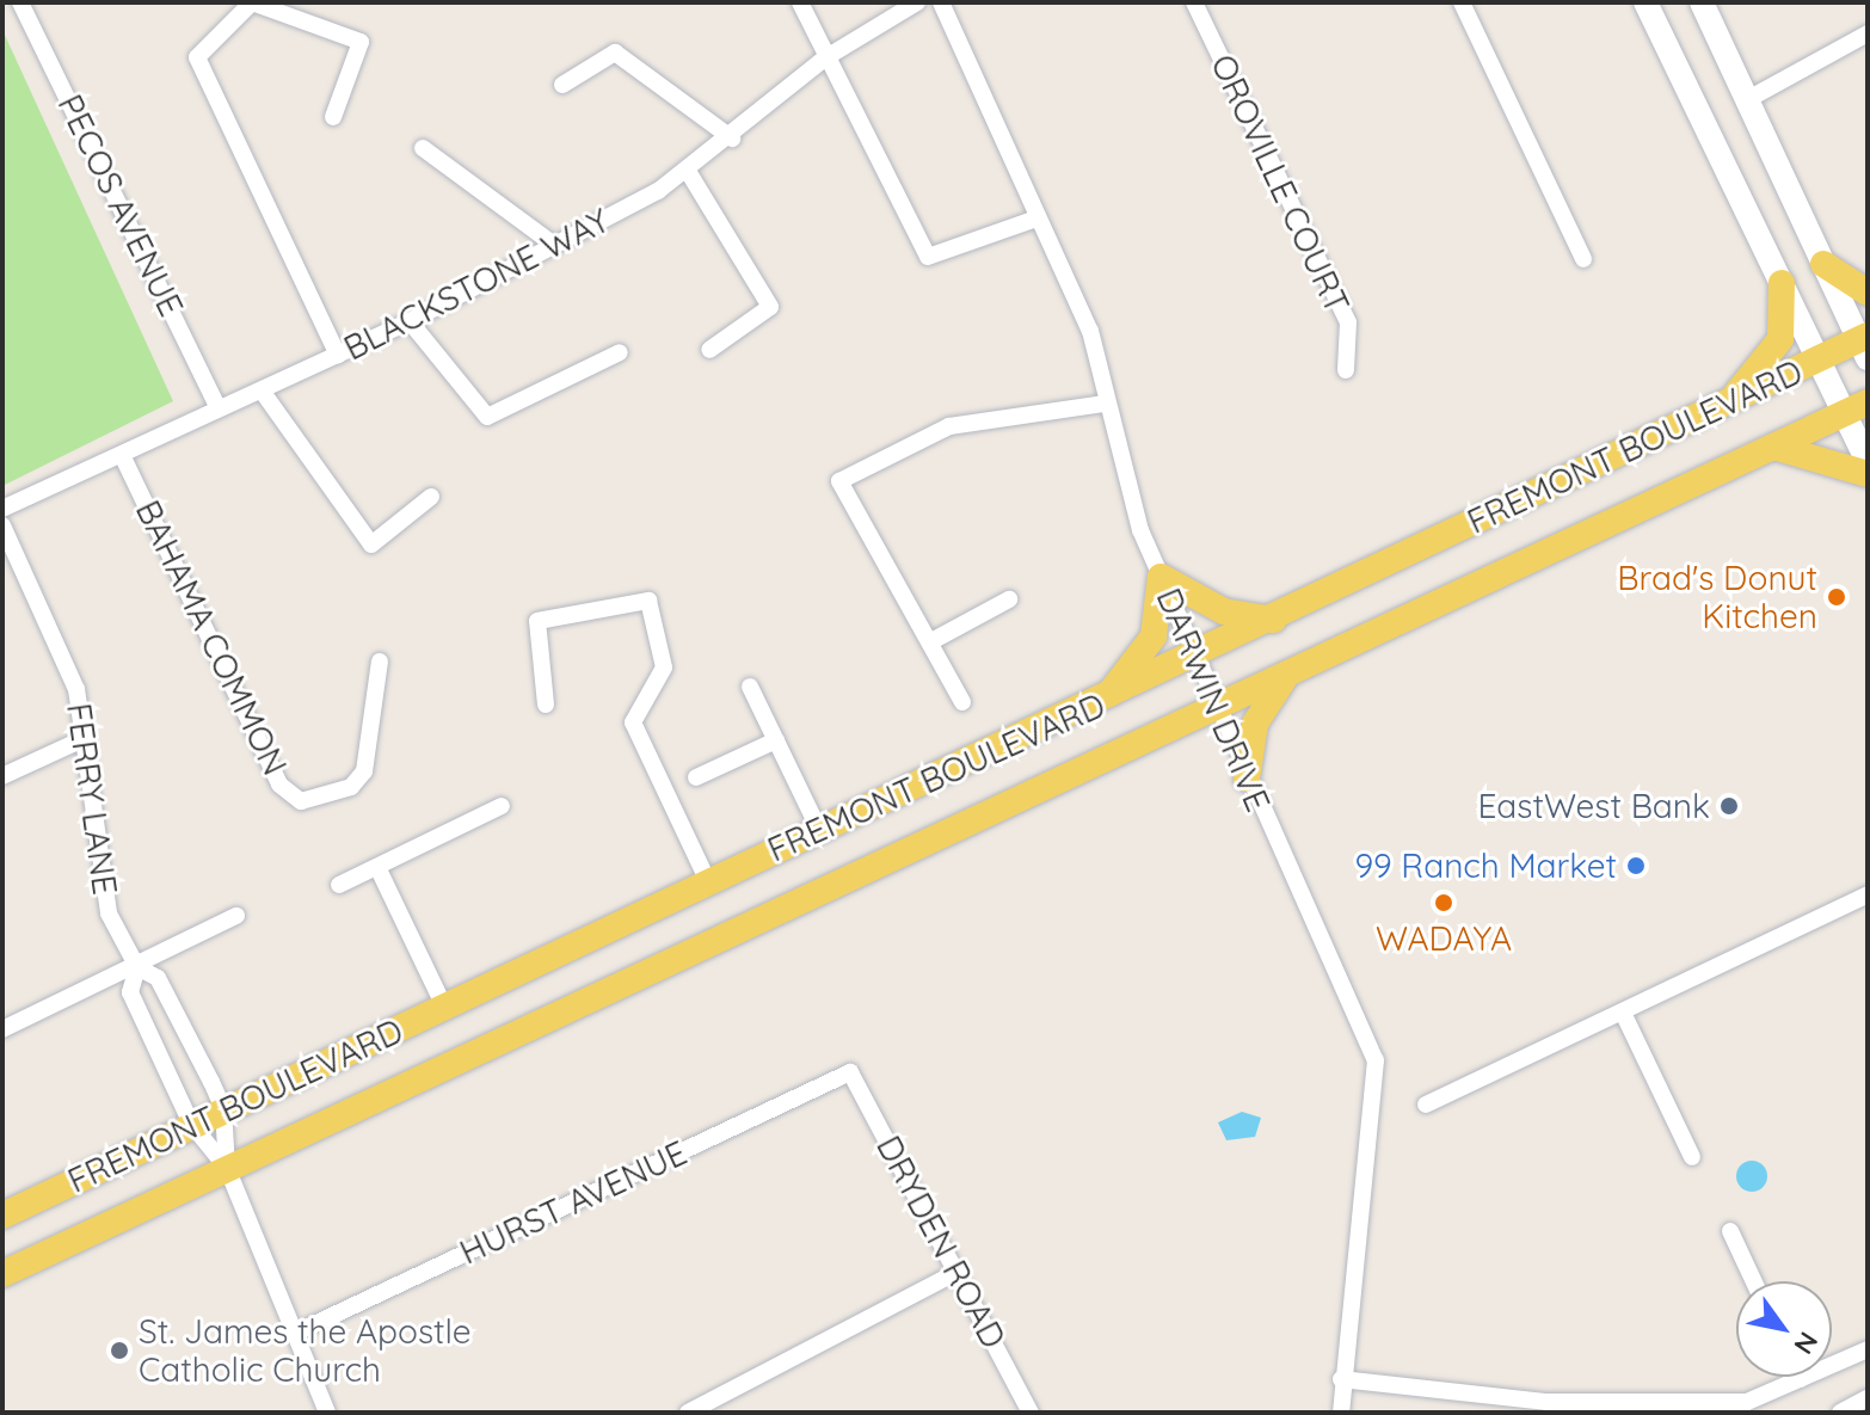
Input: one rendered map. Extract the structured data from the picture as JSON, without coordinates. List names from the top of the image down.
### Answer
{
  "streets": {
    "main road": ["FREMONT BOULEVARD"],
    "street": [
      "OROVILLE COURT",
      "PECOS AVENUE",
      "BLACKSTONE WAY",
      "BAHAMA COMMON",
      "DARWIN DRIVE",
      "FERRY LANE",
      "HURST AVENUE",
      "DRYDEN ROAD"
    ]
  },
  "crossings": [
    ["PECOS AVENUE", "BLACKSTONE WAY"],
    ["BLACKSTONE WAY", "BAHAMA COMMON"],
    ["FREMONT BOULEVARD", "DARWIN DRIVE"],
    ["FREMONT BOULEVARD", "FERRY LANE"],
    ["FERRY LANE", "HURST AVENUE"],
    ["HURST AVENUE", "DRYDEN ROAD"]
  ],
  "places": [
    "Brad's Donut Kitchen",
    "EastWest Bank",
    "99 Ranch Market",
    "WADAYA",
    "St. James the Apostle Catholic Church"
  ],
  "north": "bottom right"
}
